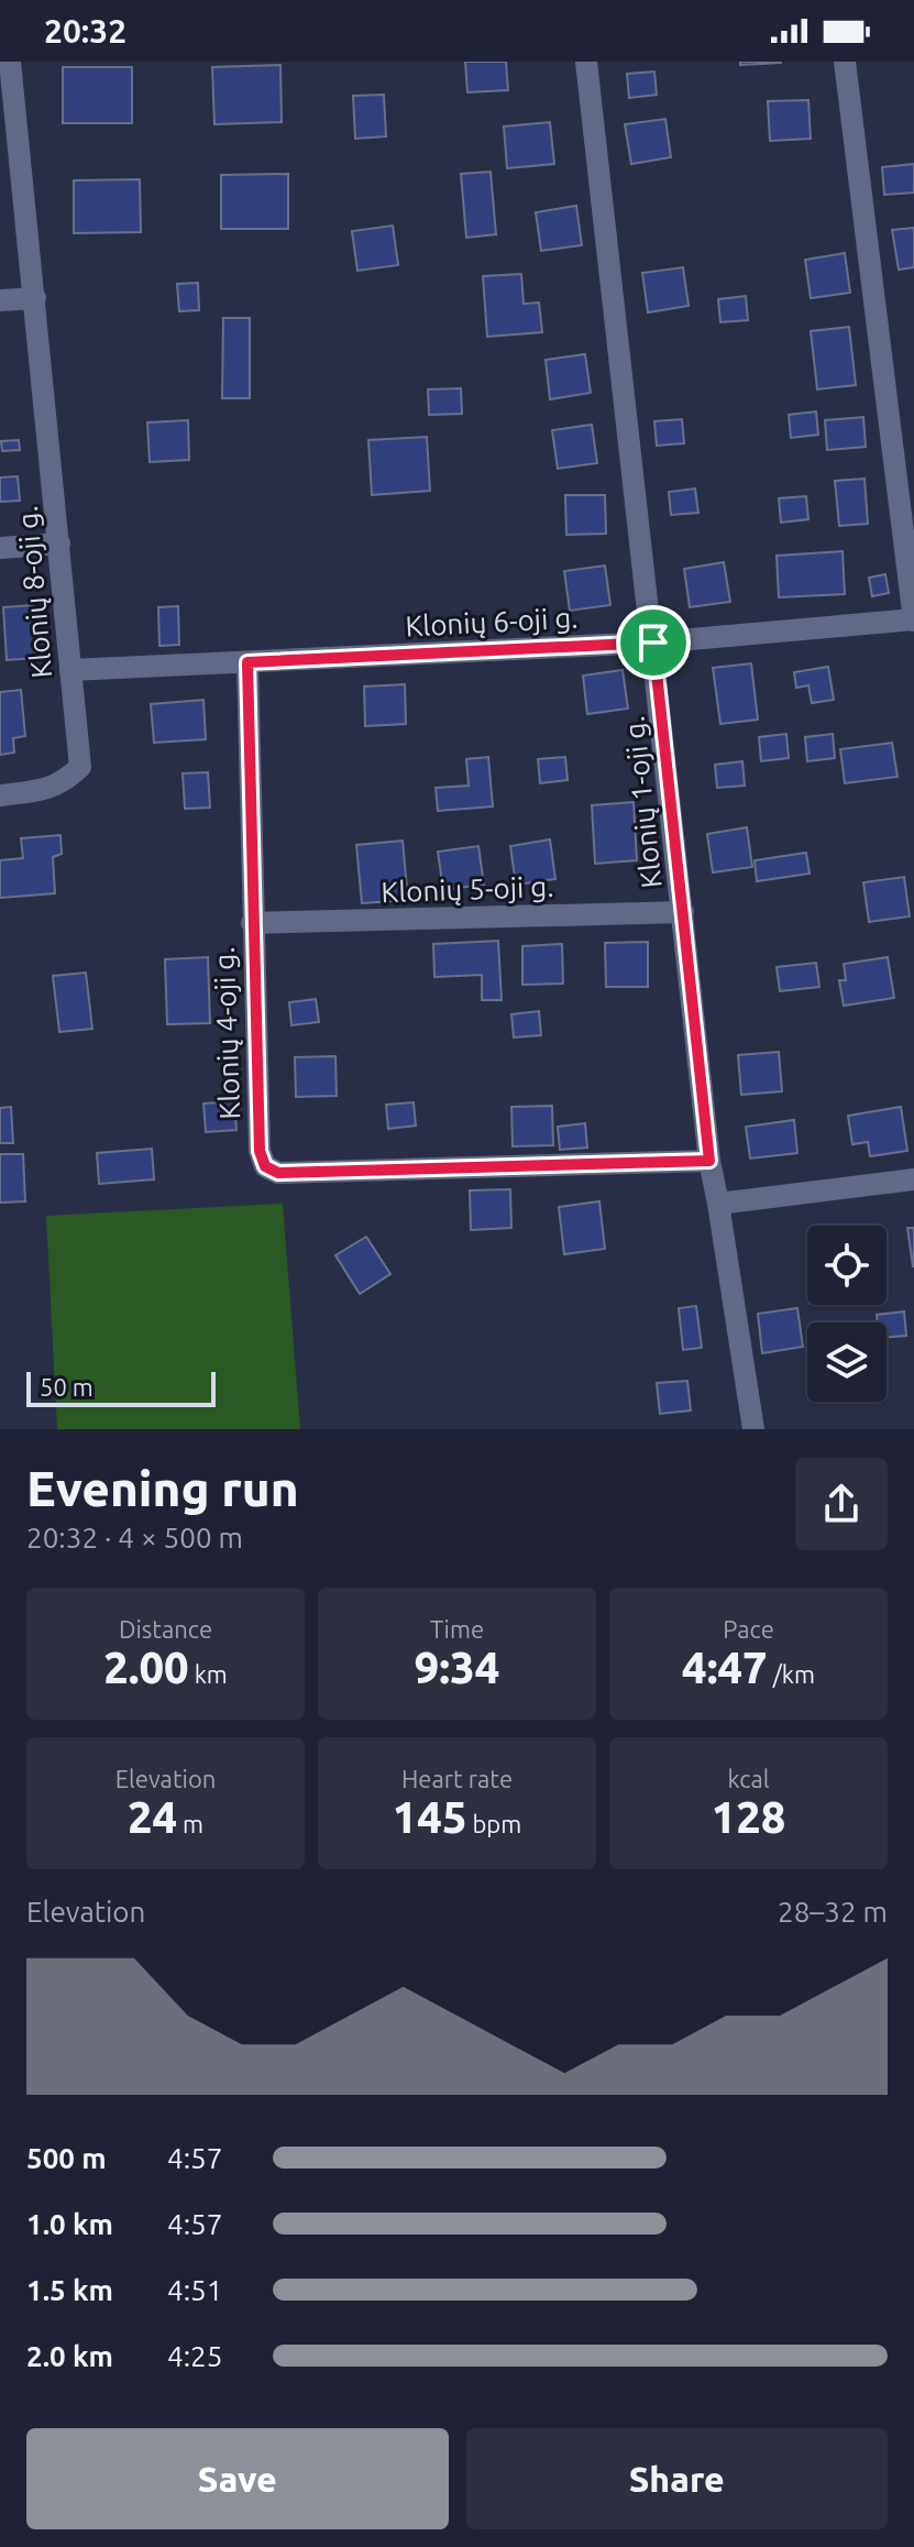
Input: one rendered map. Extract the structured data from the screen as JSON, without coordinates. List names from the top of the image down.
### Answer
{
  "streets": {
    "street": [
      "Klonių 8-oji g.",
      "Klonių 6-oji g.",
      "Klonių 1-oji g.",
      "Klonių 5-oji g.",
      "Klonių 4-oji g."
    ]
  },
  "crossings": [
    ["Klonių 8-oji g.", "Klonių 6-oji g."],
    ["Klonių 6-oji g.", "Klonių 1-oji g."],
    ["Klonių 6-oji g.", "Klonių 4-oji g."],
    ["Klonių 1-oji g.", "Klonių 5-oji g."],
    ["Klonių 1-oji g.", "Klonių 4-oji g."],
    ["Klonių 5-oji g.", "Klonių 4-oji g."]
  ],
  "scale_bar": "50 m",
  "page": {
    "status": "20:32",
    "scale": "50 m",
    "heading": ["Evening run", "20:32 · 4 × 500 m"],
    "stats": [
      ["Distance", "2.00 km"],
      ["Time", "9:34"],
      ["Pace", "4:47 /km"],
      ["Elevation", "24 m"],
      ["Heart rate", "145 bpm"],
      ["kcal", "128"]
    ],
    "chart": ["Elevation", "28–32 m"],
    "list": [
      {
        "name": "500 m",
        "note": "4:57"
      },
      {
        "name": "1.0 km",
        "note": "4:57"
      },
      {
        "name": "1.5 km",
        "note": "4:51"
      },
      {
        "name": "2.0 km",
        "note": "4:25"
      }
    ],
    "buttons": ["Save", "Share"]
  }
}
